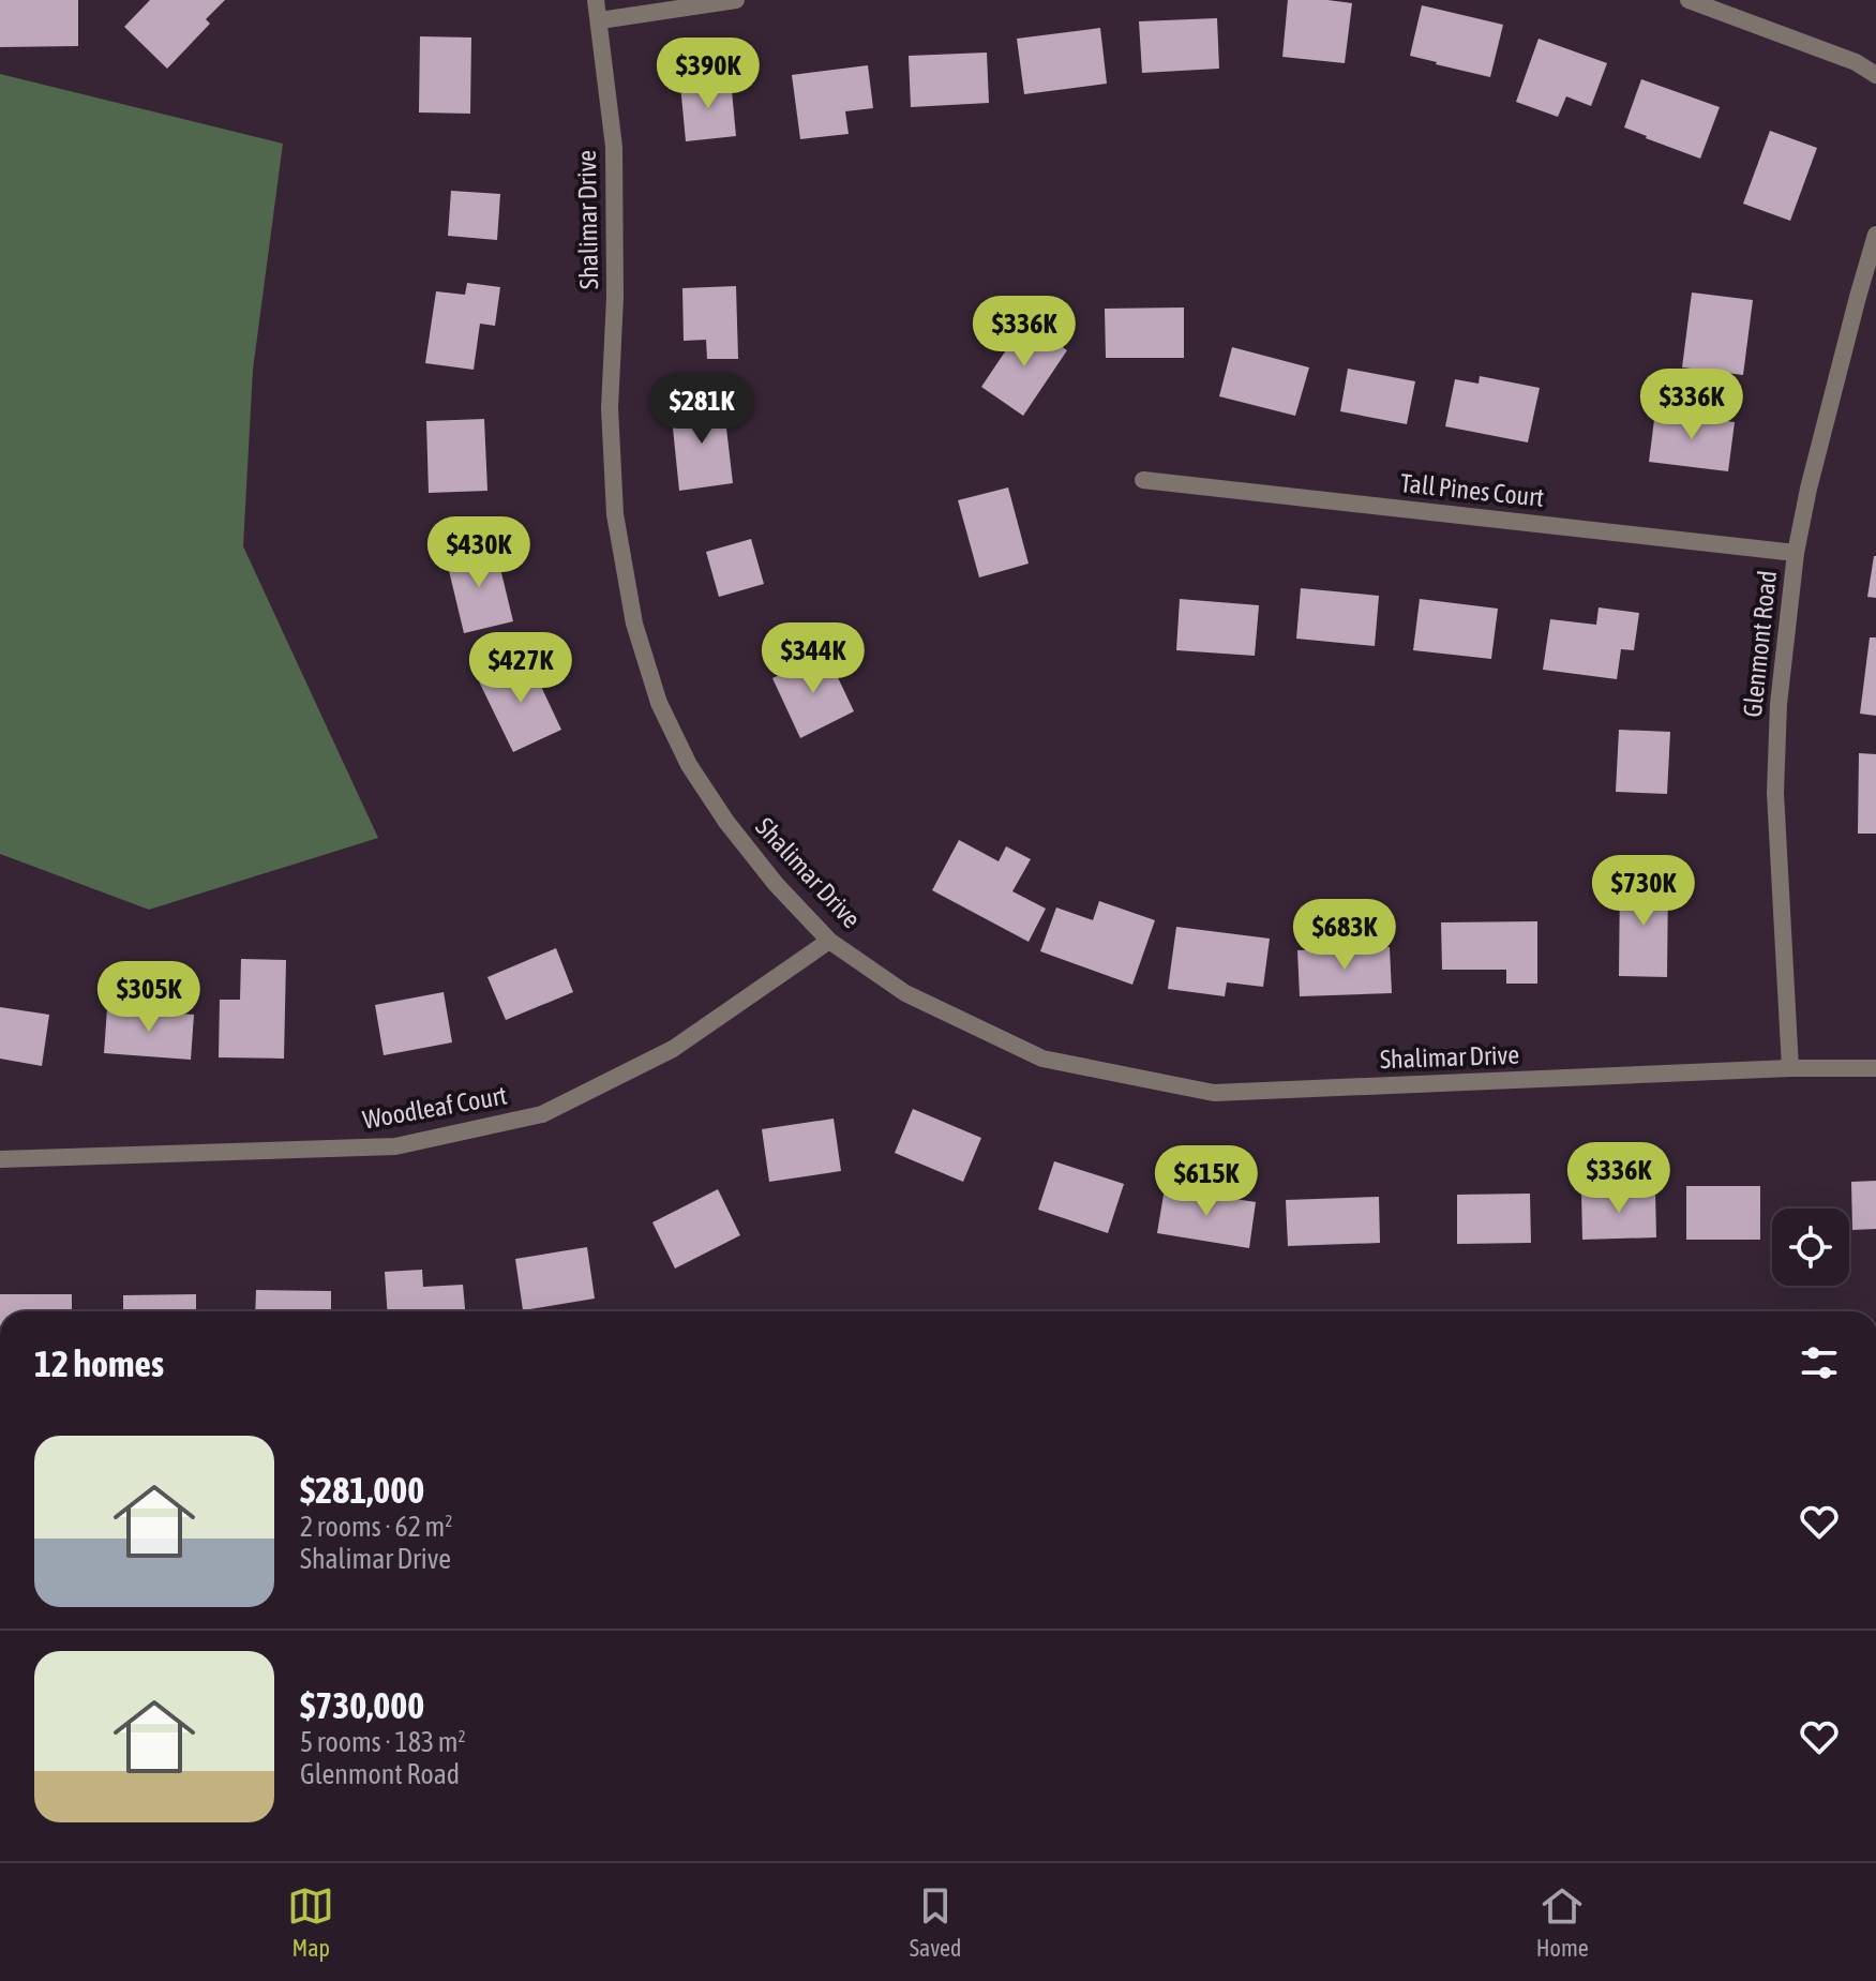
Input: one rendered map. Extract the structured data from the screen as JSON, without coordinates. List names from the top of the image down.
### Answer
{
  "streets": {
    "street": [
      "Shalimar Drive",
      "Tall Pines Court",
      "Glenmont Road",
      "Woodleaf Court"
    ]
  },
  "crossings": [
    ["Shalimar Drive", "Glenmont Road"],
    ["Shalimar Drive", "Woodleaf Court"],
    ["Tall Pines Court", "Glenmont Road"]
  ],
  "page": {
    "price": [
      "$390K",
      "$336K",
      "$336K",
      "$281K",
      "$430K",
      "$344K",
      "$427K",
      "$730K",
      "$683K",
      "$305K",
      "$336K",
      "$615K"
    ],
    "heading": "12 homes",
    "list": [
      {
        "name": "$281,000",
        "note": "2 rooms · 62 m² · Shalimar Drive"
      },
      {
        "name": "$730,000",
        "note": "5 rooms · 183 m² · Glenmont Road"
      }
    ],
    "tabs": ["Map", "Saved", "Home"]
  }
}
